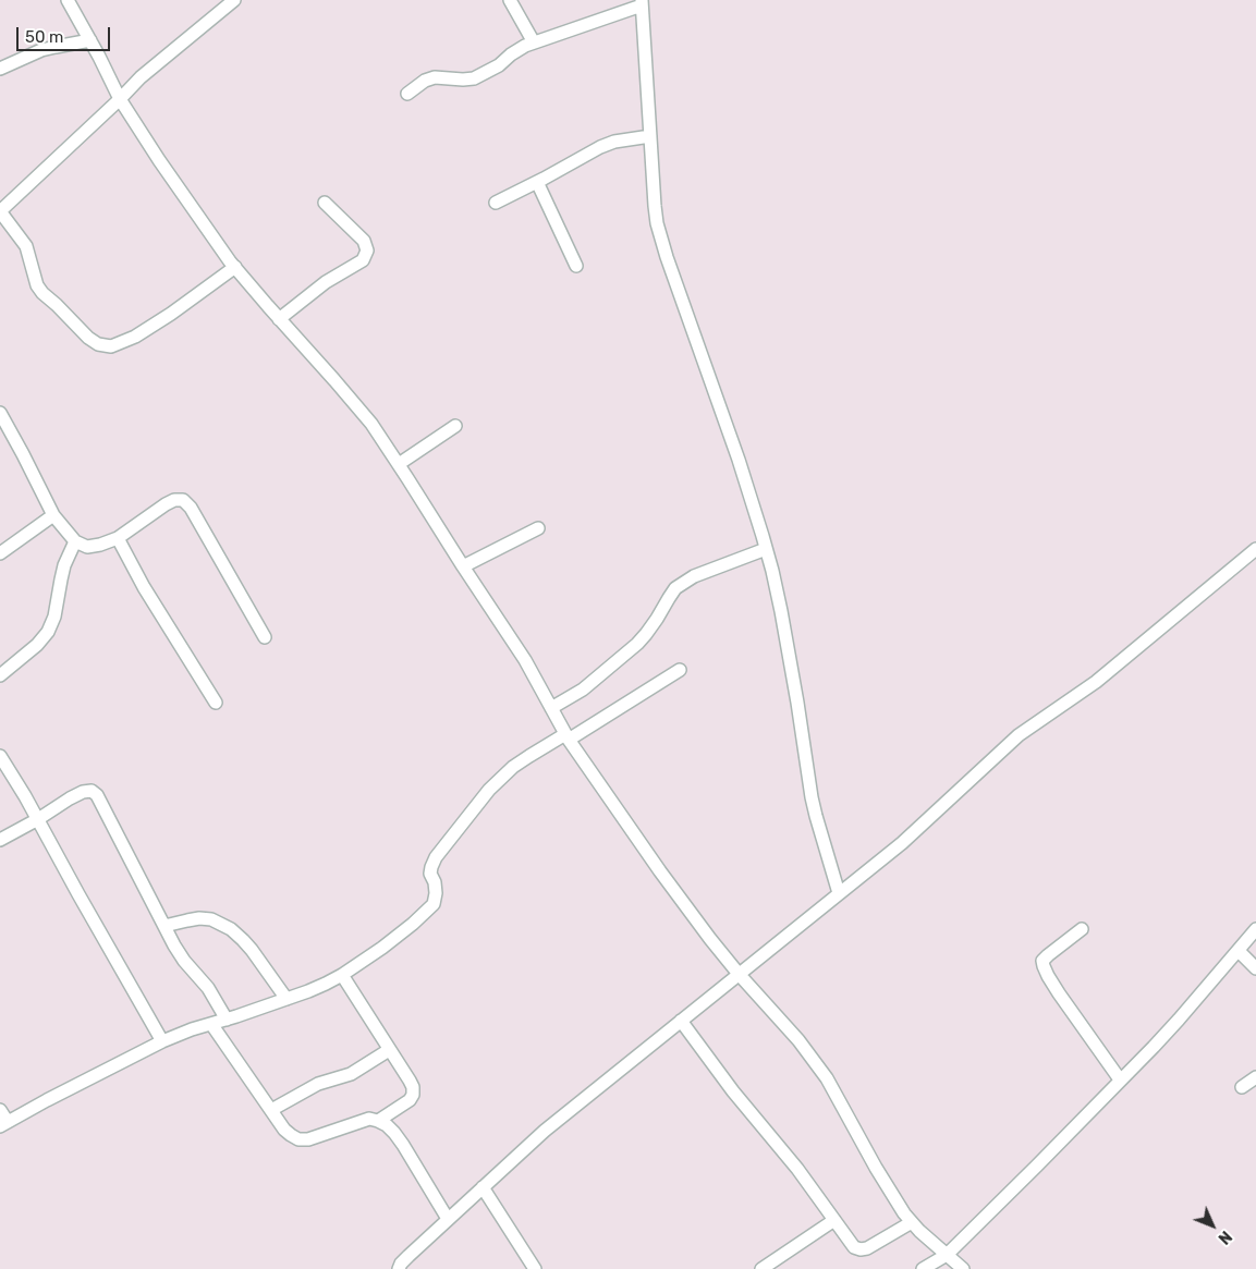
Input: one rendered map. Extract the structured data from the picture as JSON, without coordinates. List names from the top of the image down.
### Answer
{
  "scale_bar": "50 m",
  "north": "bottom right"
}
